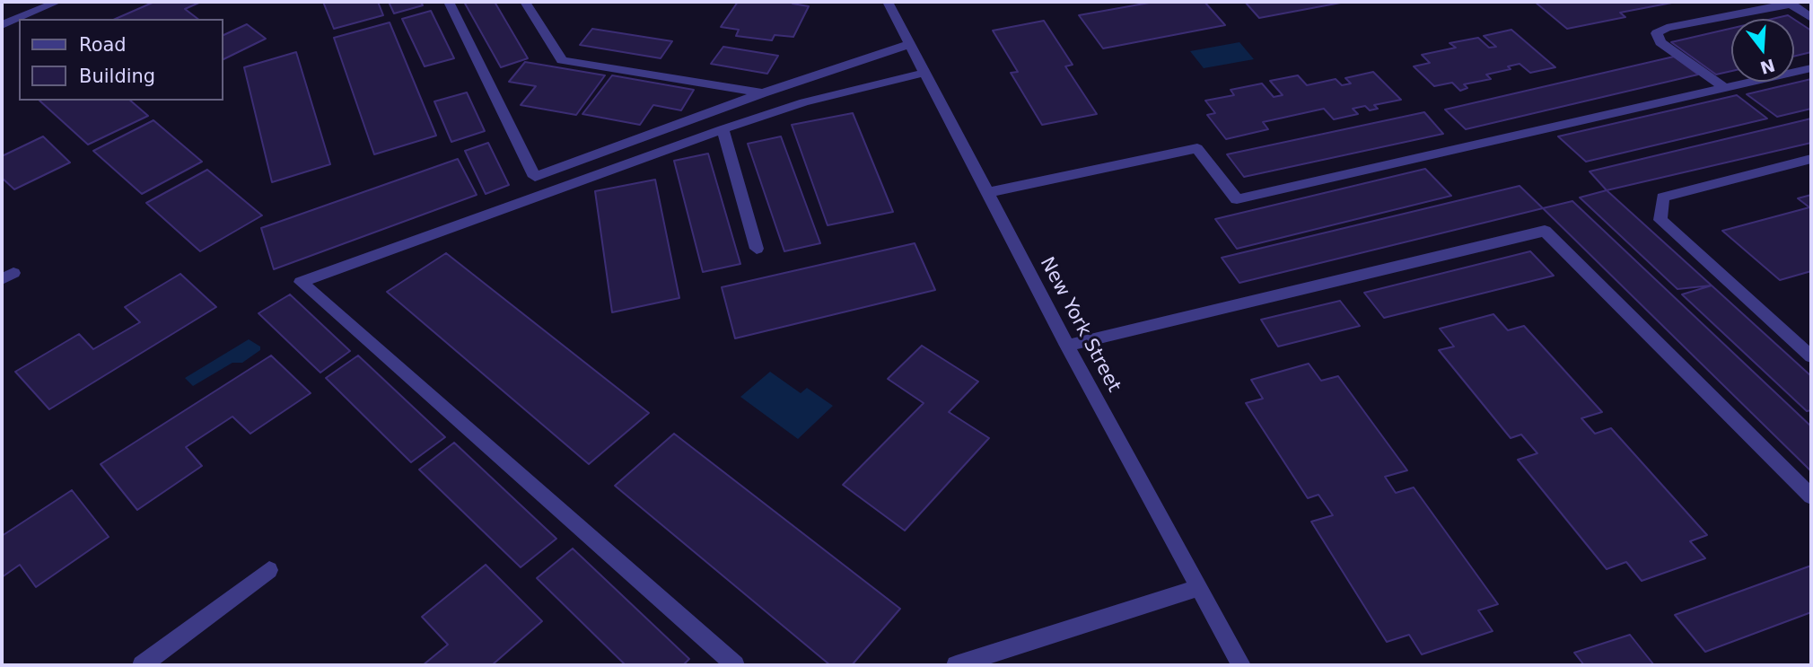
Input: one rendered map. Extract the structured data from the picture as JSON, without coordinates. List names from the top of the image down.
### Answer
{
  "streets": {
    "street": ["New York Street"]
  },
  "legend": ["Road", "Building"],
  "north": "bottom"
}
